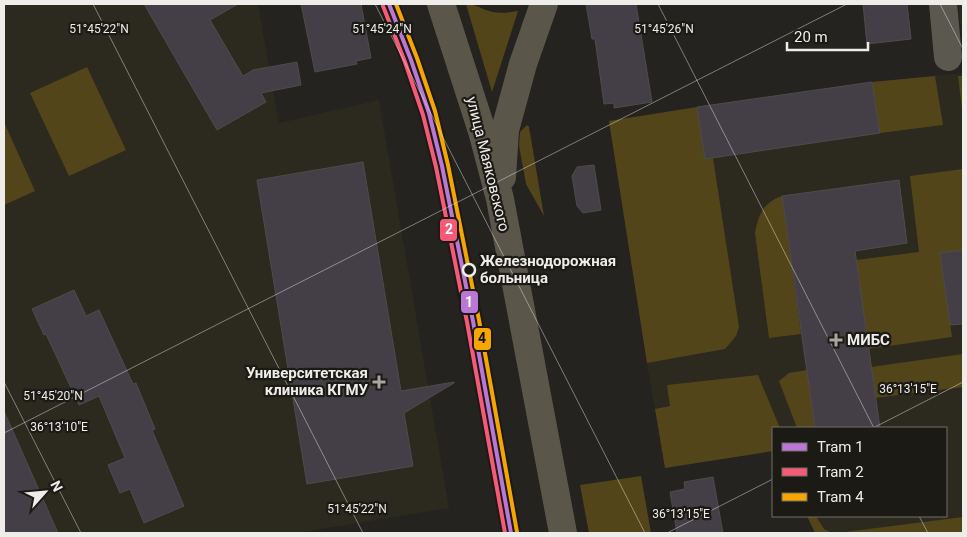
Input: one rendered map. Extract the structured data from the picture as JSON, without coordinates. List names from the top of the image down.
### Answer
{
  "streets": {
    "main road": ["улица Маяковского"]
  },
  "places": {
    "other": ["Железнодорожная больница"],
    "health": ["МИБС", "Университетская клиника КГМУ"]
  },
  "lines": ["tram line 1", "tram line 4", "tram line 2"],
  "legend": ["Tram 1", "Tram 2", "Tram 4"],
  "scale_bar": "20 m",
  "north": "top right",
  "coordinates": [
    "51°45'22\"N",
    "51°45'24\"N",
    "51°45'26\"N",
    "36°13'15\"E",
    "51°45'20\"N",
    "36°13'10\"E"
  ]
}
